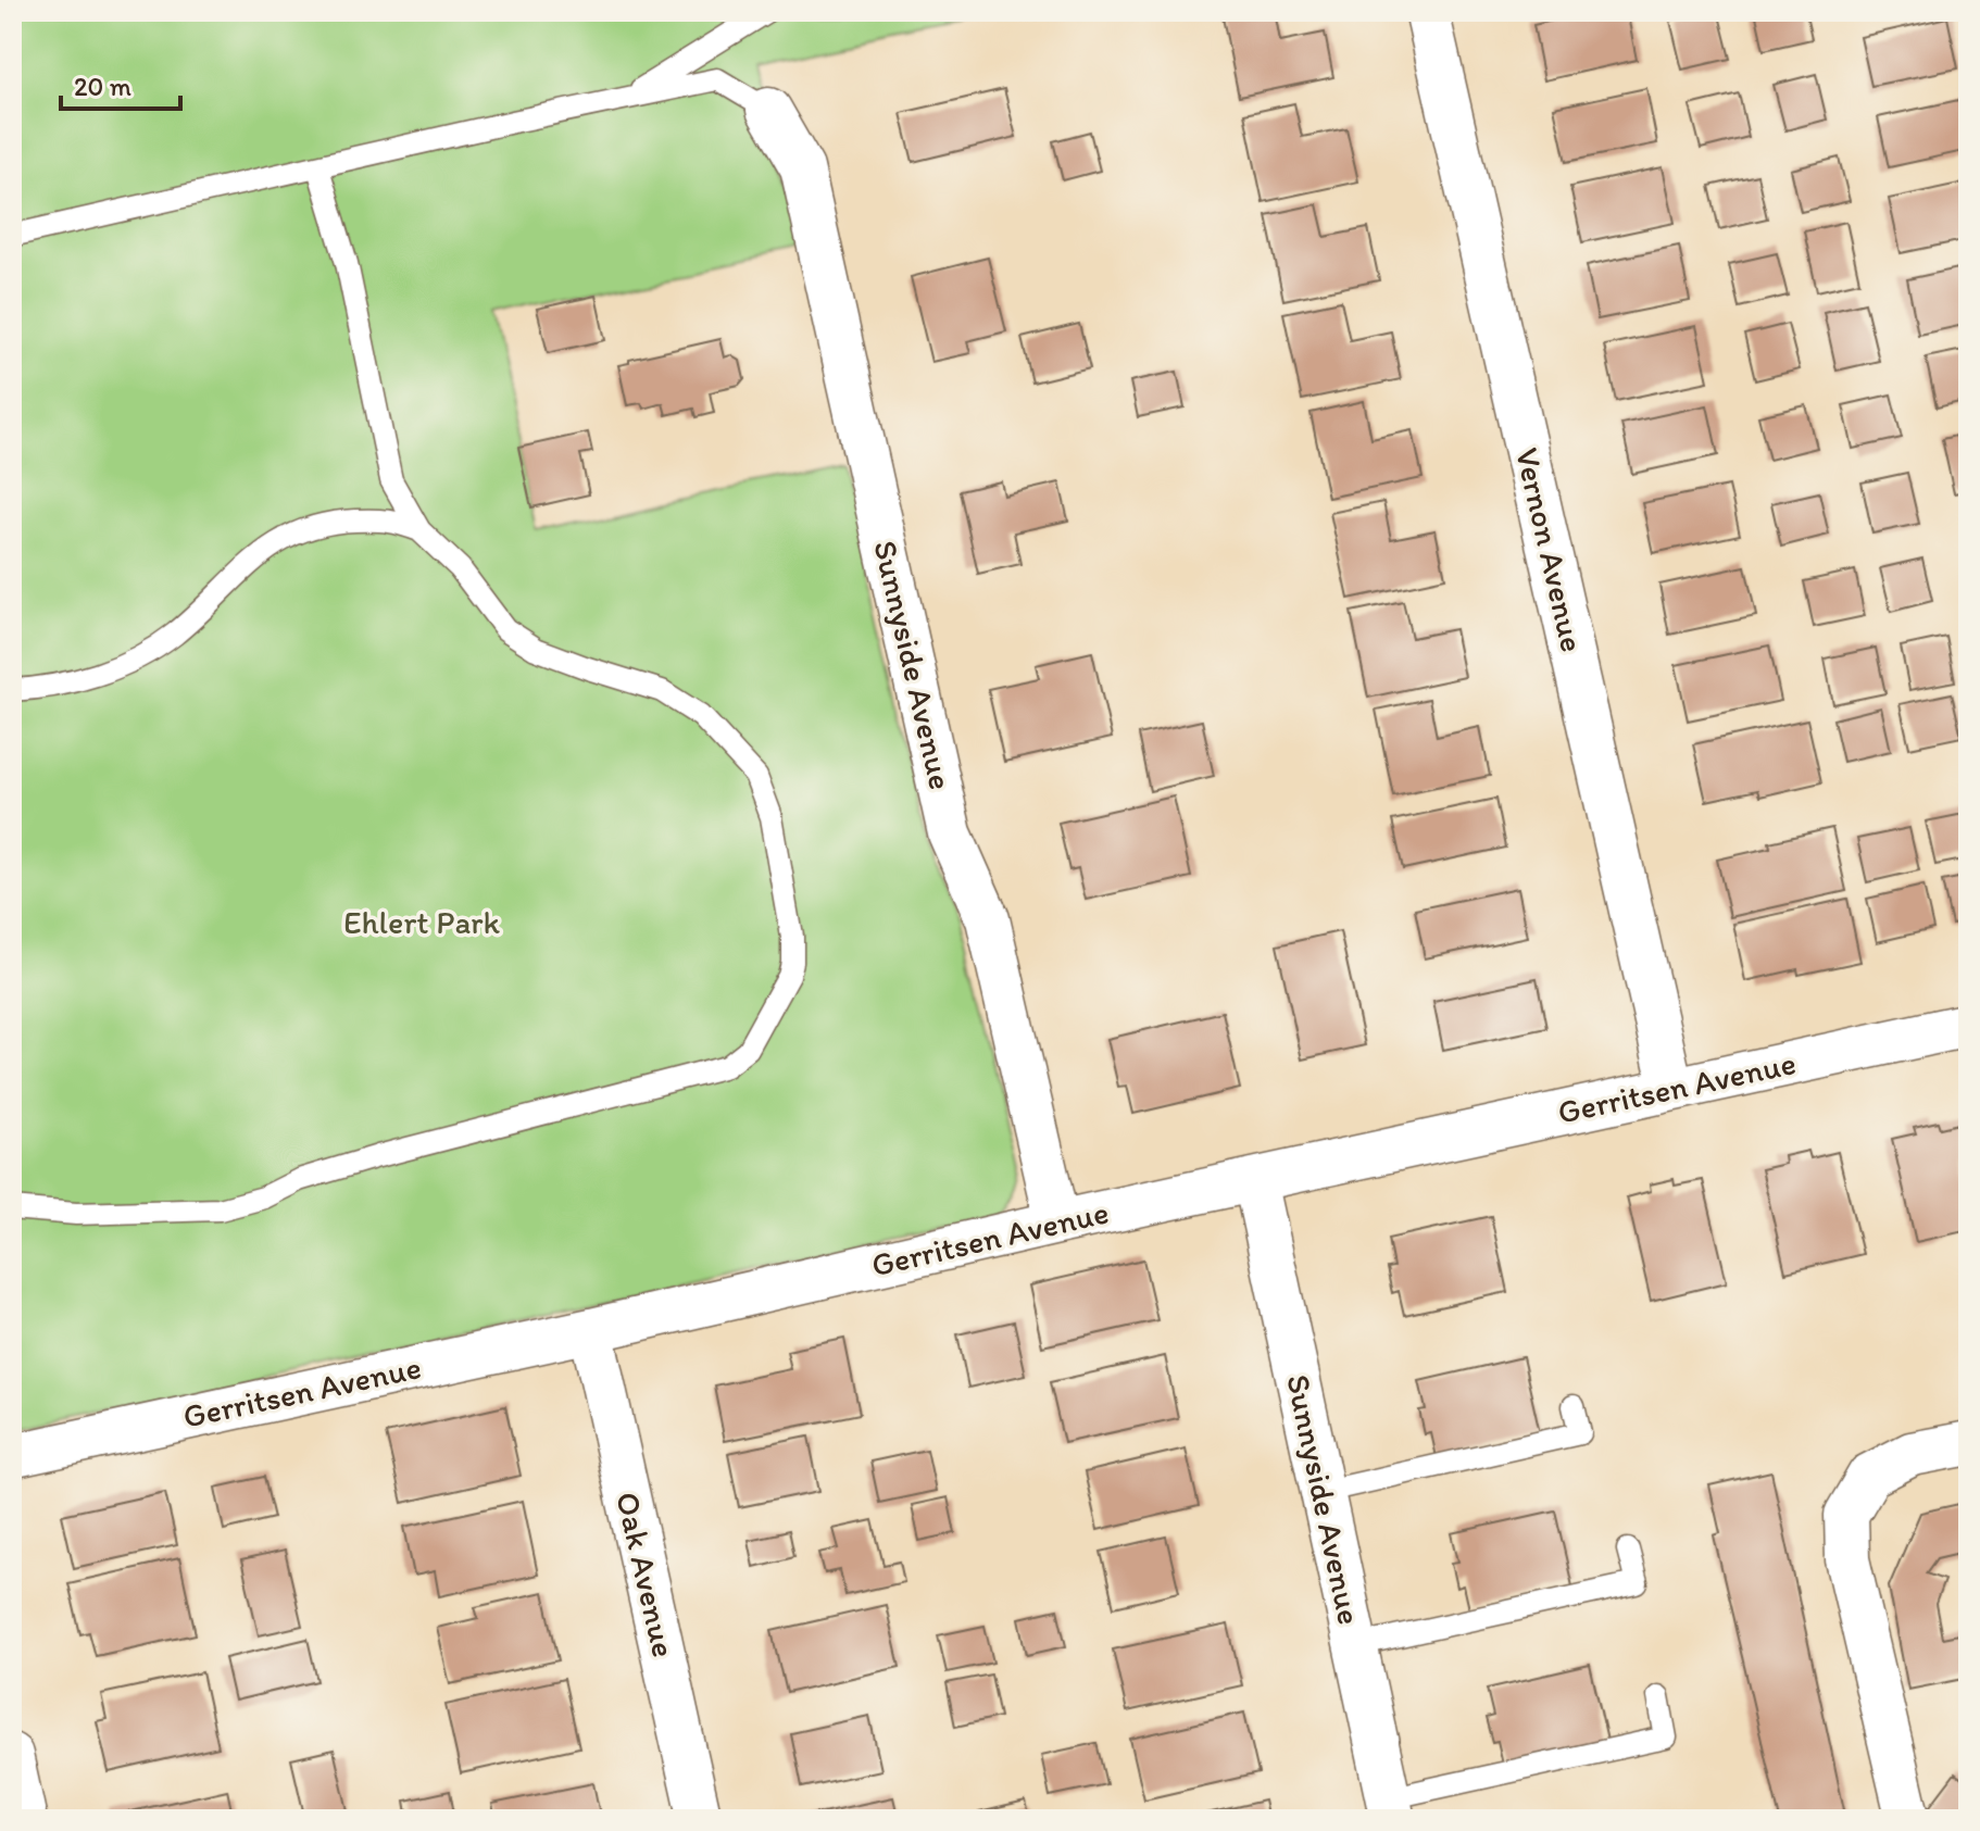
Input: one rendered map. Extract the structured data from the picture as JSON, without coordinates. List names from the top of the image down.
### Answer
{
  "streets": {
    "street": [
      "Vernon Avenue",
      "Sunnyside Avenue",
      "Gerritsen Avenue",
      "Oak Avenue"
    ]
  },
  "crossings": [
    ["Vernon Avenue", "Gerritsen Avenue"],
    ["Sunnyside Avenue", "Gerritsen Avenue"],
    ["Gerritsen Avenue", "Oak Avenue"]
  ],
  "parks": ["Ehlert Park"],
  "scale_bar": "20 m"
}
